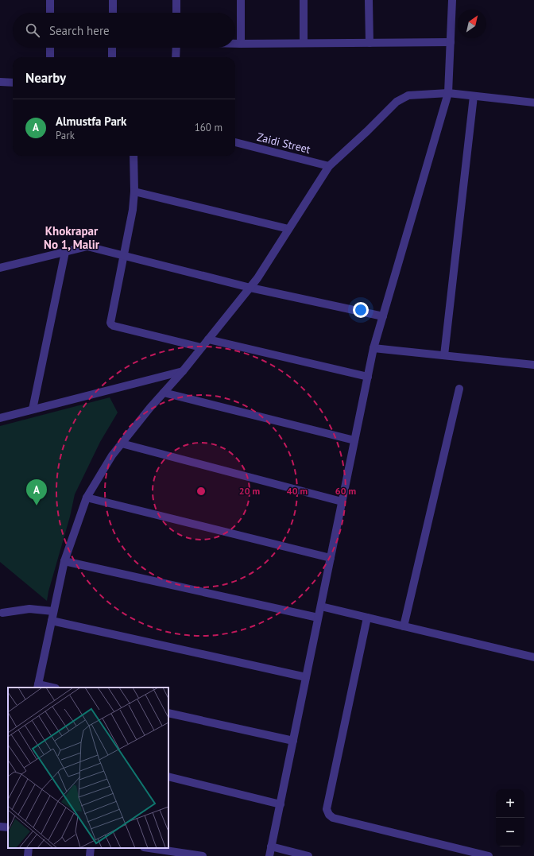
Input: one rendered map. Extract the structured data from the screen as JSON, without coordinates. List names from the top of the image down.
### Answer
{
  "streets": {
    "street": ["Zaidi Street"]
  },
  "districts": ["Khokrapar No 1, Malir"],
  "north": "top right",
  "page": {
    "search": "Search here",
    "heading": "Nearby",
    "list": [
      {
        "mark": "A",
        "name": "Almustfa Park",
        "note": "Park",
        "value": "160 m"
      }
    ],
    "pins": "A",
    "map_buttons": ["+", "−"]
  },
  "rings": ["20 m", "40 m", "60 m"]
}
